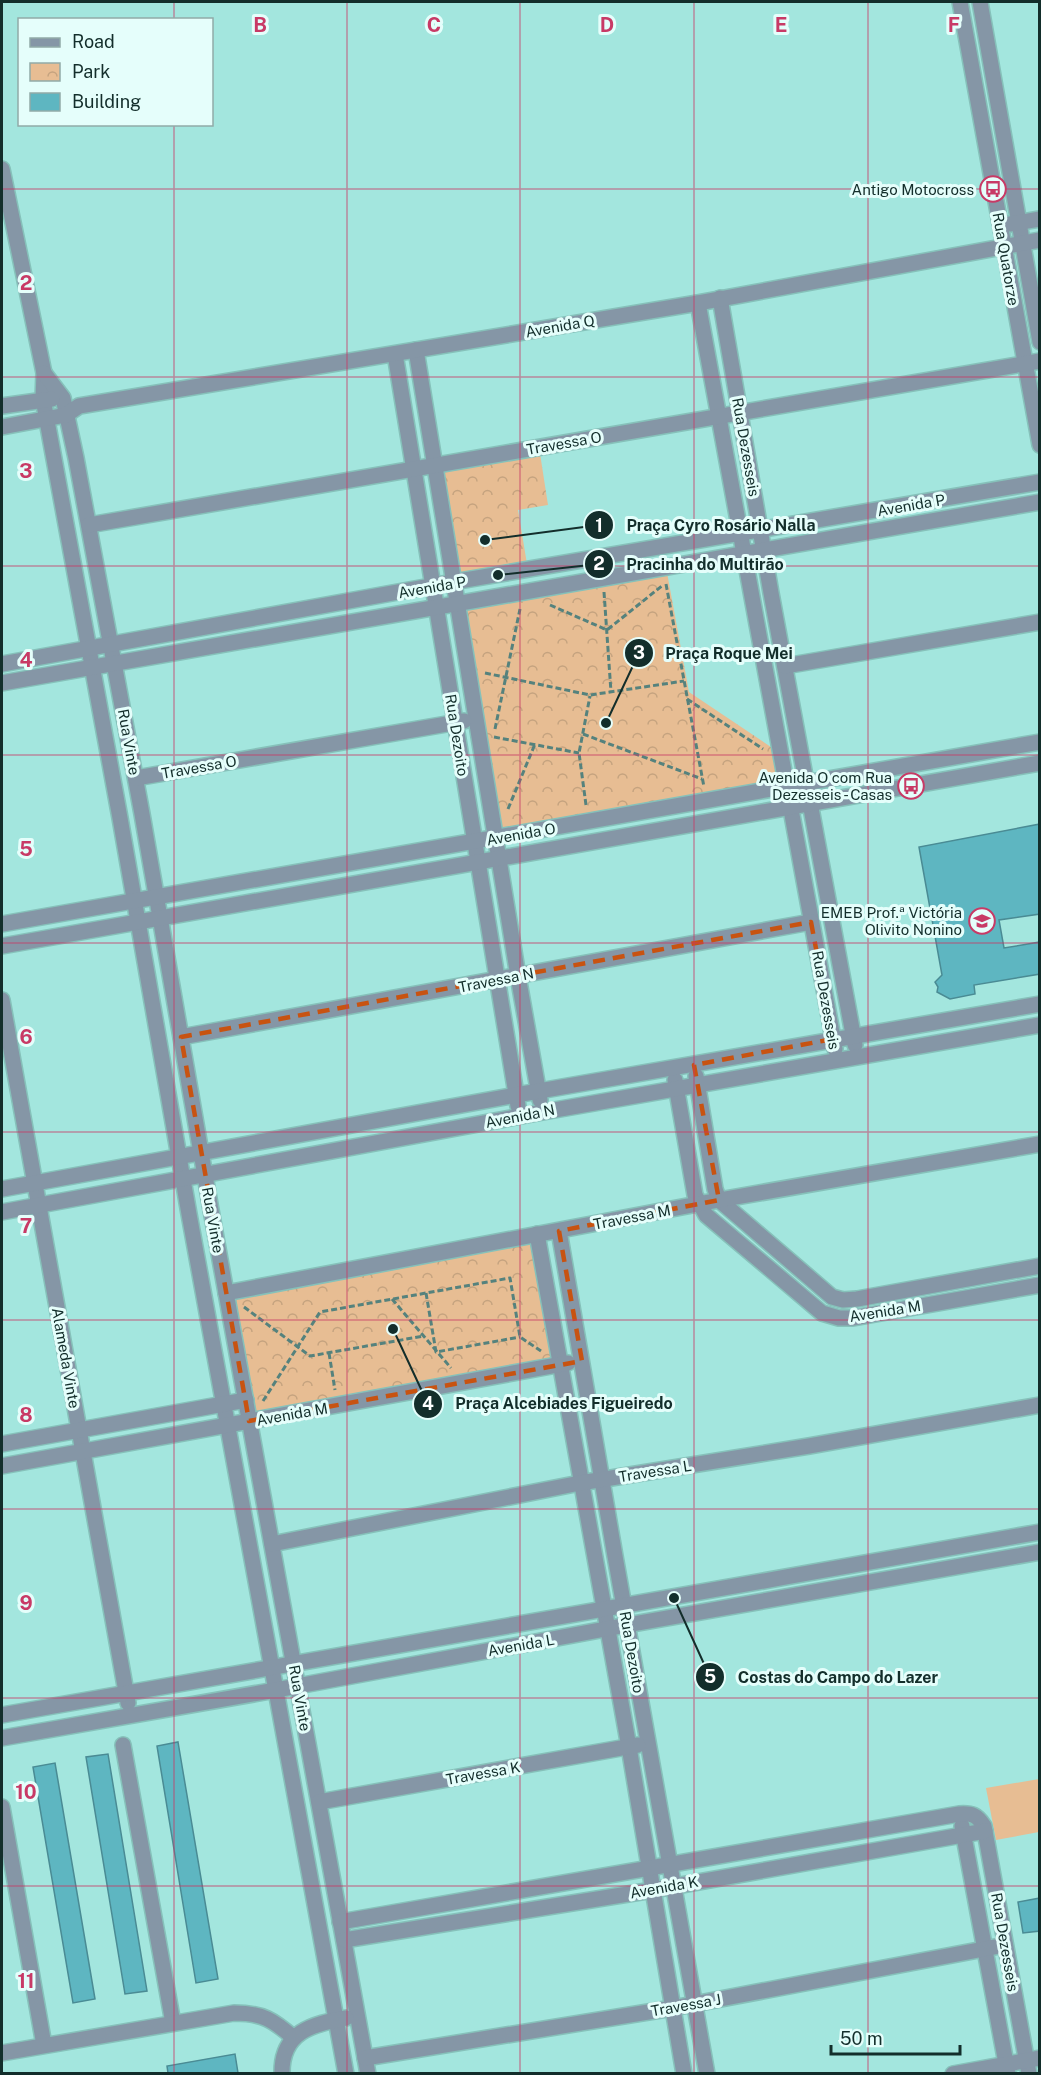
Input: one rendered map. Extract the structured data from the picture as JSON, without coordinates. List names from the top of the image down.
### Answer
{
  "streets": {
    "street": [
      "Rua Quatorze",
      "Avenida Q",
      "Travessa O",
      "Rua Dezesseis",
      "Avenida P",
      "Rua Dezoito",
      "Rua Vinte",
      "Avenida O",
      "Travessa N",
      "Avenida N",
      "Travessa M",
      "Avenida M",
      "Alameda Vinte",
      "Travessa L",
      "Avenida L",
      "Travessa K",
      "Avenida K",
      "Travessa J"
    ]
  },
  "crossings": [
    ["Rua Quatorze", "Avenida Q"],
    ["Rua Quatorze", "Travessa O"],
    ["Avenida Q", "Rua Dezesseis"],
    ["Avenida Q", "Rua Dezoito"],
    ["Avenida Q", "Rua Vinte"],
    ["Travessa O", "Rua Dezesseis"],
    ["Travessa O", "Rua Dezoito"],
    ["Travessa O", "Rua Vinte"],
    ["Rua Dezesseis", "Avenida P"],
    ["Rua Dezesseis", "Avenida O"],
    ["Rua Dezesseis", "Travessa N"],
    ["Rua Dezesseis", "Avenida N"],
    ["Rua Dezesseis", "Avenida K"],
    ["Rua Dezesseis", "Travessa J"],
    ["Avenida P", "Rua Dezoito"],
    ["Avenida P", "Rua Vinte"],
    ["Rua Dezoito", "Avenida O"],
    ["Rua Dezoito", "Travessa N"],
    ["Rua Dezoito", "Avenida N"],
    ["Rua Dezoito", "Travessa M"],
    ["Rua Dezoito", "Avenida M"],
    ["Rua Dezoito", "Travessa L"],
    ["Rua Dezoito", "Avenida L"],
    ["Rua Dezoito", "Travessa K"],
    ["Rua Dezoito", "Avenida K"],
    ["Rua Dezoito", "Travessa J"],
    ["Rua Vinte", "Avenida O"],
    ["Rua Vinte", "Travessa N"],
    ["Rua Vinte", "Avenida N"],
    ["Rua Vinte", "Travessa M"],
    ["Rua Vinte", "Avenida M"],
    ["Rua Vinte", "Travessa L"],
    ["Rua Vinte", "Avenida L"],
    ["Rua Vinte", "Travessa K"],
    ["Rua Vinte", "Avenida K"],
    ["Rua Vinte", "Travessa J"],
    ["Avenida N", "Alameda Vinte"],
    ["Travessa M", "Avenida M"],
    ["Avenida M", "Alameda Vinte"],
    ["Alameda Vinte", "Avenida L"]
  ],
  "places": {
    "bus stop": ["Antigo Motocross", "Avenida O com Rua Dezesseis - Casas"],
    "other": [
      "Praça Cyro Rosário Nalla",
      "Pracinha do Multirão",
      "Praça Roque Mei",
      "Praça Alcebiades Figueiredo",
      "Costas do Campo do Lazer"
    ],
    "school or university": ["EMEB Prof.ª Victória Olivito Nonino"]
  },
  "legend": ["Road", "Park", "Building"],
  "scale_bar": "50 m",
  "grid": {
    "columns": [
      "B",
      "C",
      "D",
      "E",
      "F"
    ],
    "rows": [
      "2",
      "3",
      "4",
      "5",
      "6",
      "7",
      "8",
      "9",
      "10",
      "11"
    ]
  }
}
